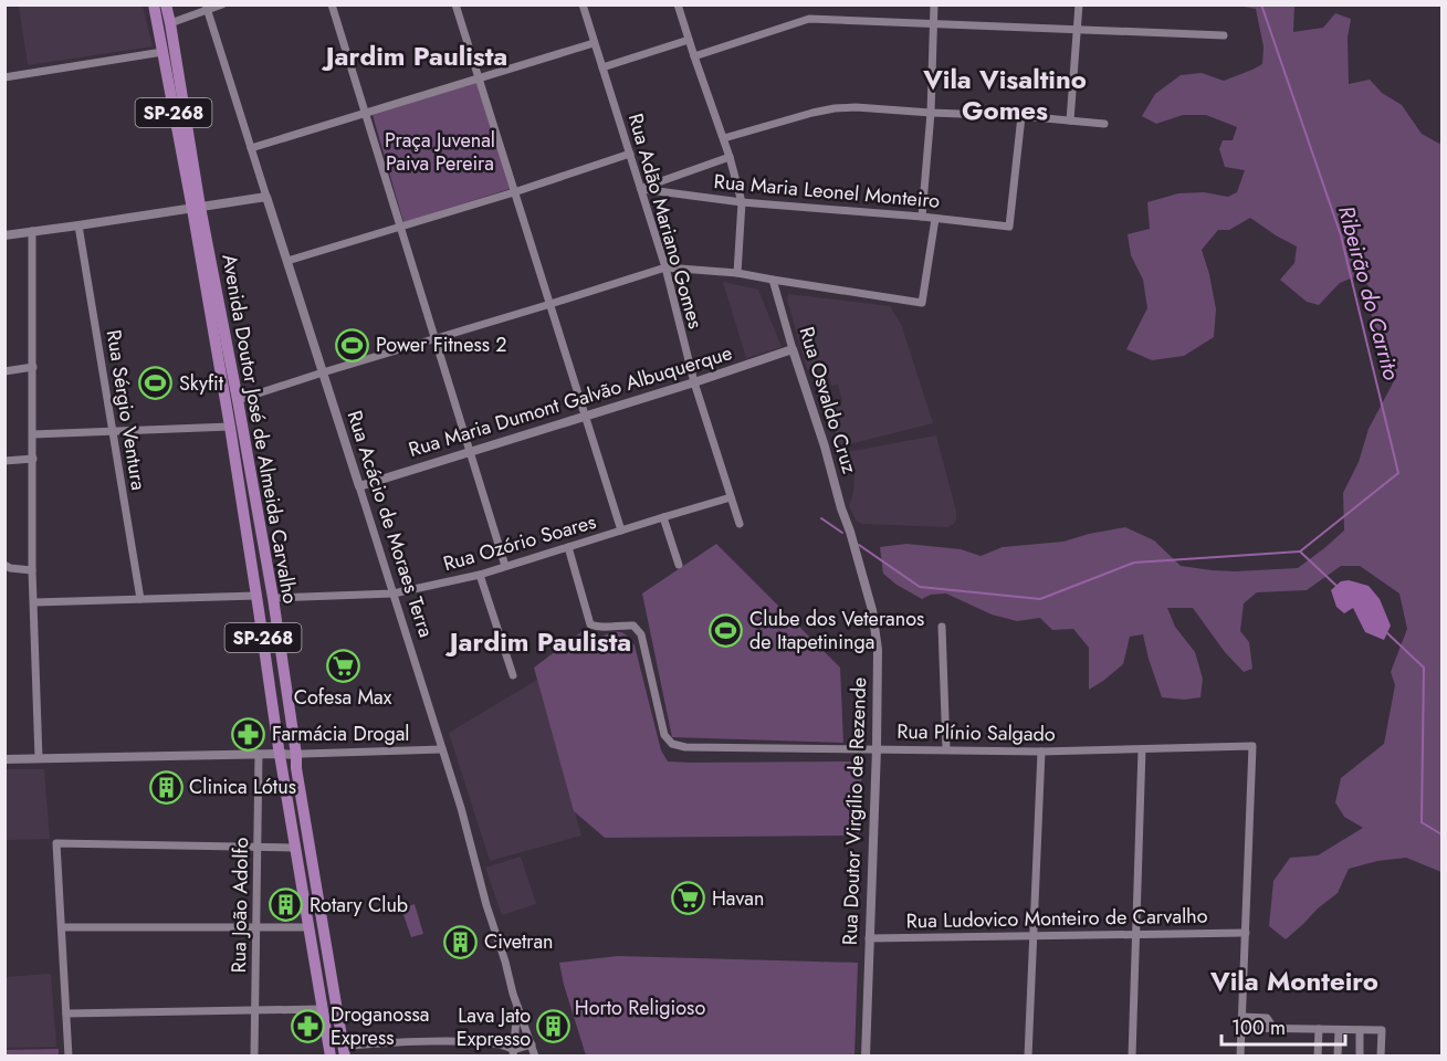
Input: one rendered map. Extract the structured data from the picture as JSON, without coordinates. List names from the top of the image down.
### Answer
{
  "streets": {
    "main road": ["SP-268", "Avenida Doutor José de Almeida Carvalho"],
    "street": [
      "Rua Maria Leonel Monteiro",
      "Rua Adão Mariano Gomes",
      "Rua Osvaldo Cruz",
      "Rua Maria Dumont Galvão Albuquerque",
      "Rua Sérgio Ventura",
      "Rua Acácio de Moraes Terra",
      "Rua Ozório Soares",
      "Rua Plínio Salgado",
      "Rua Doutor Virgílio de Rezende",
      "Rua João Adolfo",
      "Rua Ludovico Monteiro de Carvalho"
    ]
  },
  "crossings": [
    ["Rua Maria Leonel Monteiro", "Rua Adão Mariano Gomes"],
    ["Rua Adão Mariano Gomes", "Rua Maria Dumont Galvão Albuquerque"],
    ["Rua Adão Mariano Gomes", "Rua Ozório Soares"],
    ["Rua Osvaldo Cruz", "Rua Maria Dumont Galvão Albuquerque"],
    ["Rua Osvaldo Cruz", "Rua Doutor Virgílio de Rezende"],
    ["Rua Maria Dumont Galvão Albuquerque", "Rua Acácio de Moraes Terra"],
    ["Avenida Doutor José de Almeida Carvalho", "Rua Ozório Soares"],
    ["Rua Acácio de Moraes Terra", "Rua Ozório Soares"],
    ["Rua Ozório Soares", "Rua Plínio Salgado"],
    ["Rua Plínio Salgado", "Rua Doutor Virgílio de Rezende"],
    ["Rua Plínio Salgado", "Rua Ludovico Monteiro de Carvalho"],
    ["Rua Doutor Virgílio de Rezende", "Rua Ludovico Monteiro de Carvalho"]
  ],
  "districts": [
    "Jardim Paulista",
    "Vila Visaltino Gomes",
    "Jardim Paulista",
    "Vila Monteiro"
  ],
  "water": ["Ribeirão do Carrito"],
  "parks": ["Praça Juvenal Paiva Pereira", "Horto Religioso"],
  "places": {
    "sports": ["Power Fitness 2", "Skyfit", "Clube dos Veteranos de Itapetininga"],
    "supermarket": ["Cofesa Max", "Havan"],
    "pharmacy": ["Farmácia Drogal", "Droganossa Express"],
    "building": [
      "Clinica Lótus",
      "Rotary Club",
      "Civetran",
      "Lava Jato Expresso"
    ]
  },
  "scale_bar": "100 m"
}
